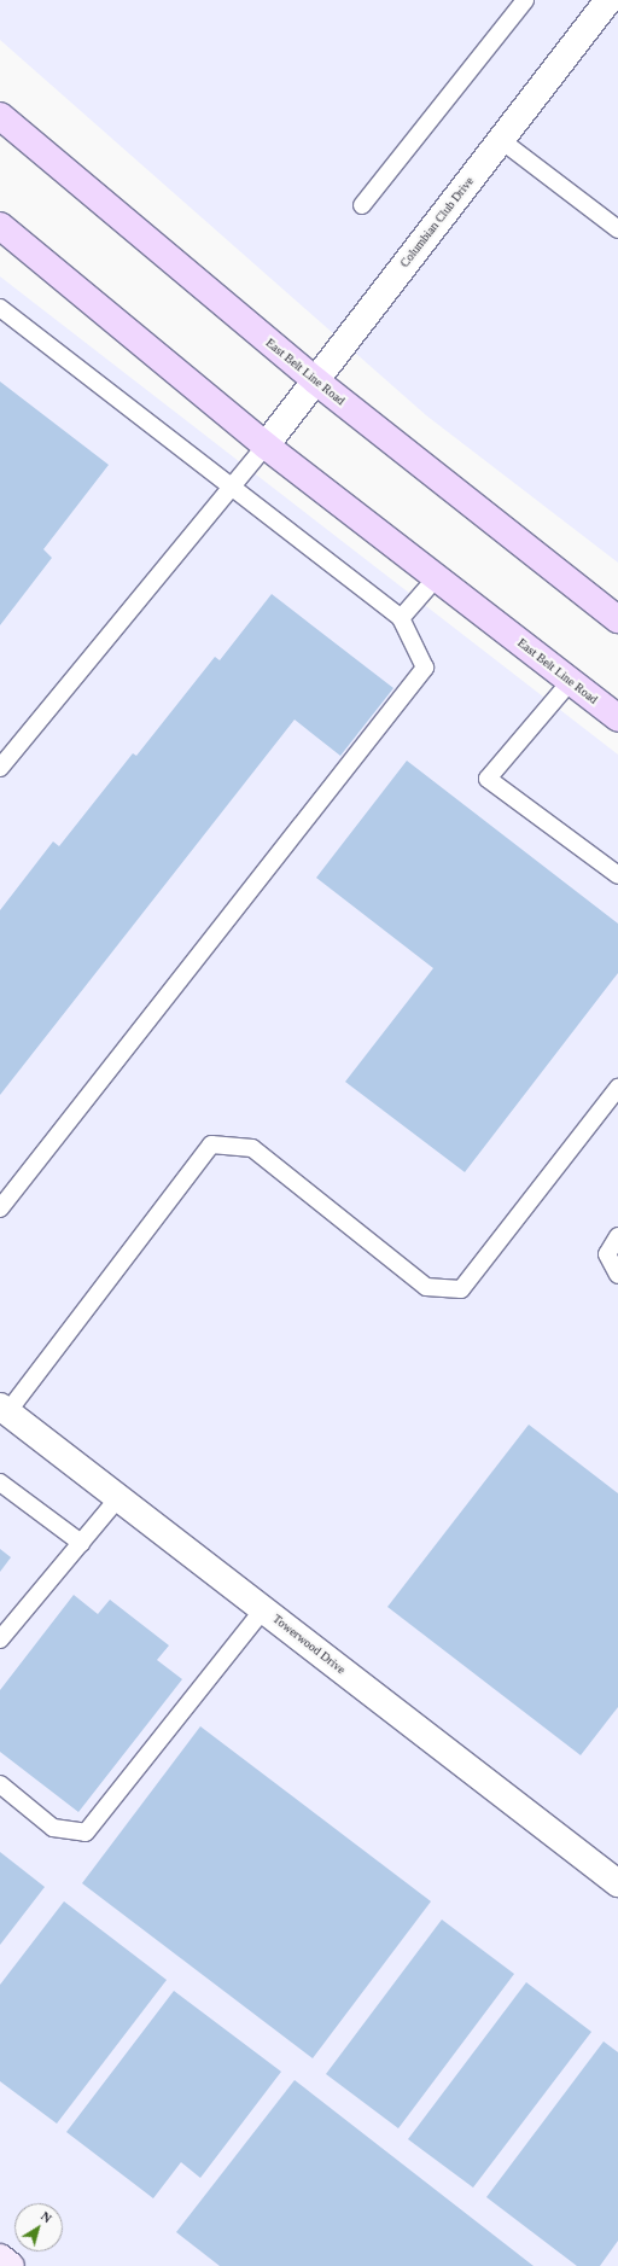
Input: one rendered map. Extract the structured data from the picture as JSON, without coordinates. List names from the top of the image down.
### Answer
{
  "streets": {
    "main road": ["East Belt Line Road"],
    "street": ["Columbian Club Drive", "Towerwood Drive"]
  },
  "crossings": [
    ["Columbian Club Drive", "East Belt Line Road"]
  ],
  "north": "top right"
}
